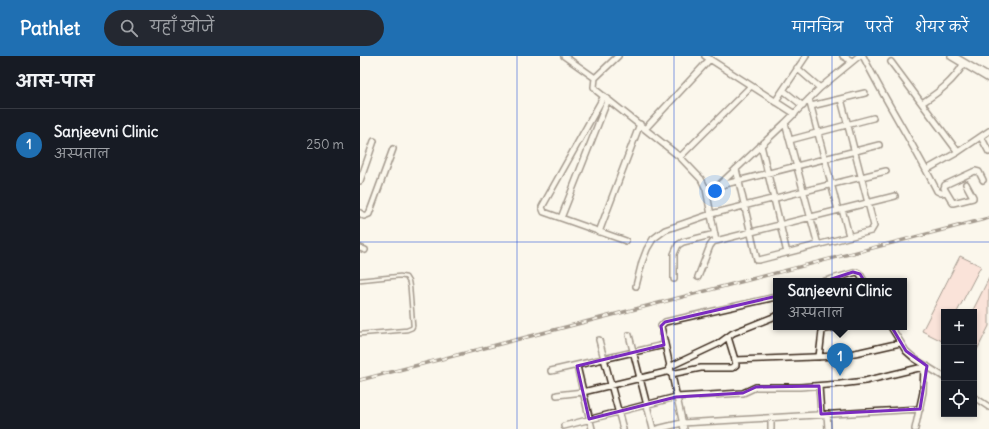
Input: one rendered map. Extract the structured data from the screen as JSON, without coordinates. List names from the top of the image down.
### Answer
{
  "page": {
    "header": "Pathlet",
    "search": "यहाँ खोजें",
    "nav": ["मानचित्र", "परतें", "शेयर करें"],
    "heading": "आस-पास",
    "list": [
      {
        "mark": "1",
        "name": "Sanjeevni Clinic",
        "note": "अस्पताल",
        "value": "250 m"
      }
    ],
    "popup": ["Sanjeevni Clinic", "अस्पताल"],
    "map_buttons": ["+", "−"],
    "pins": "1"
  }
}
